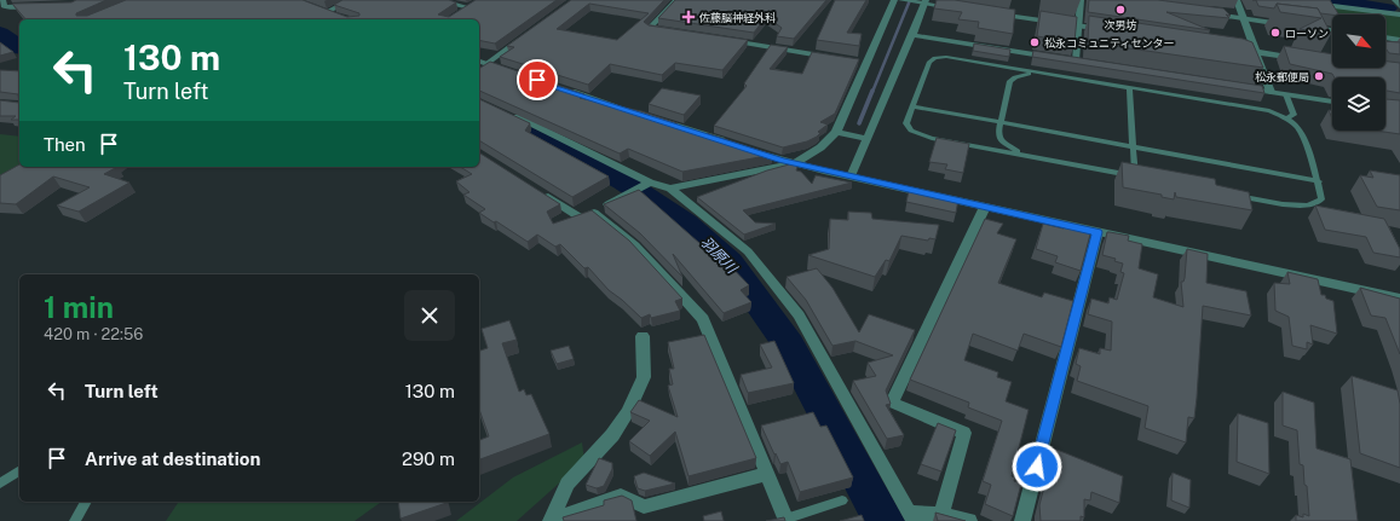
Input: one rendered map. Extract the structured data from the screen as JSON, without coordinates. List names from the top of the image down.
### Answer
{
  "water": ["羽原川"],
  "places": {
    "other": [
      "次男坊",
      "ローソン",
      "松永コミュニティセンター",
      "松永郵便局"
    ],
    "health": ["佐藤脳神経外科"]
  },
  "north": "bottom right",
  "page": {
    "turn": ["130 m", "Turn left"],
    "then": "Then",
    "heading": ["1 min", "420 m · 22:56"],
    "list": [
      {
        "name": "Turn left",
        "value": "130 m"
      },
      {
        "name": "Arrive at destination",
        "value": "290 m"
      }
    ]
  }
}
